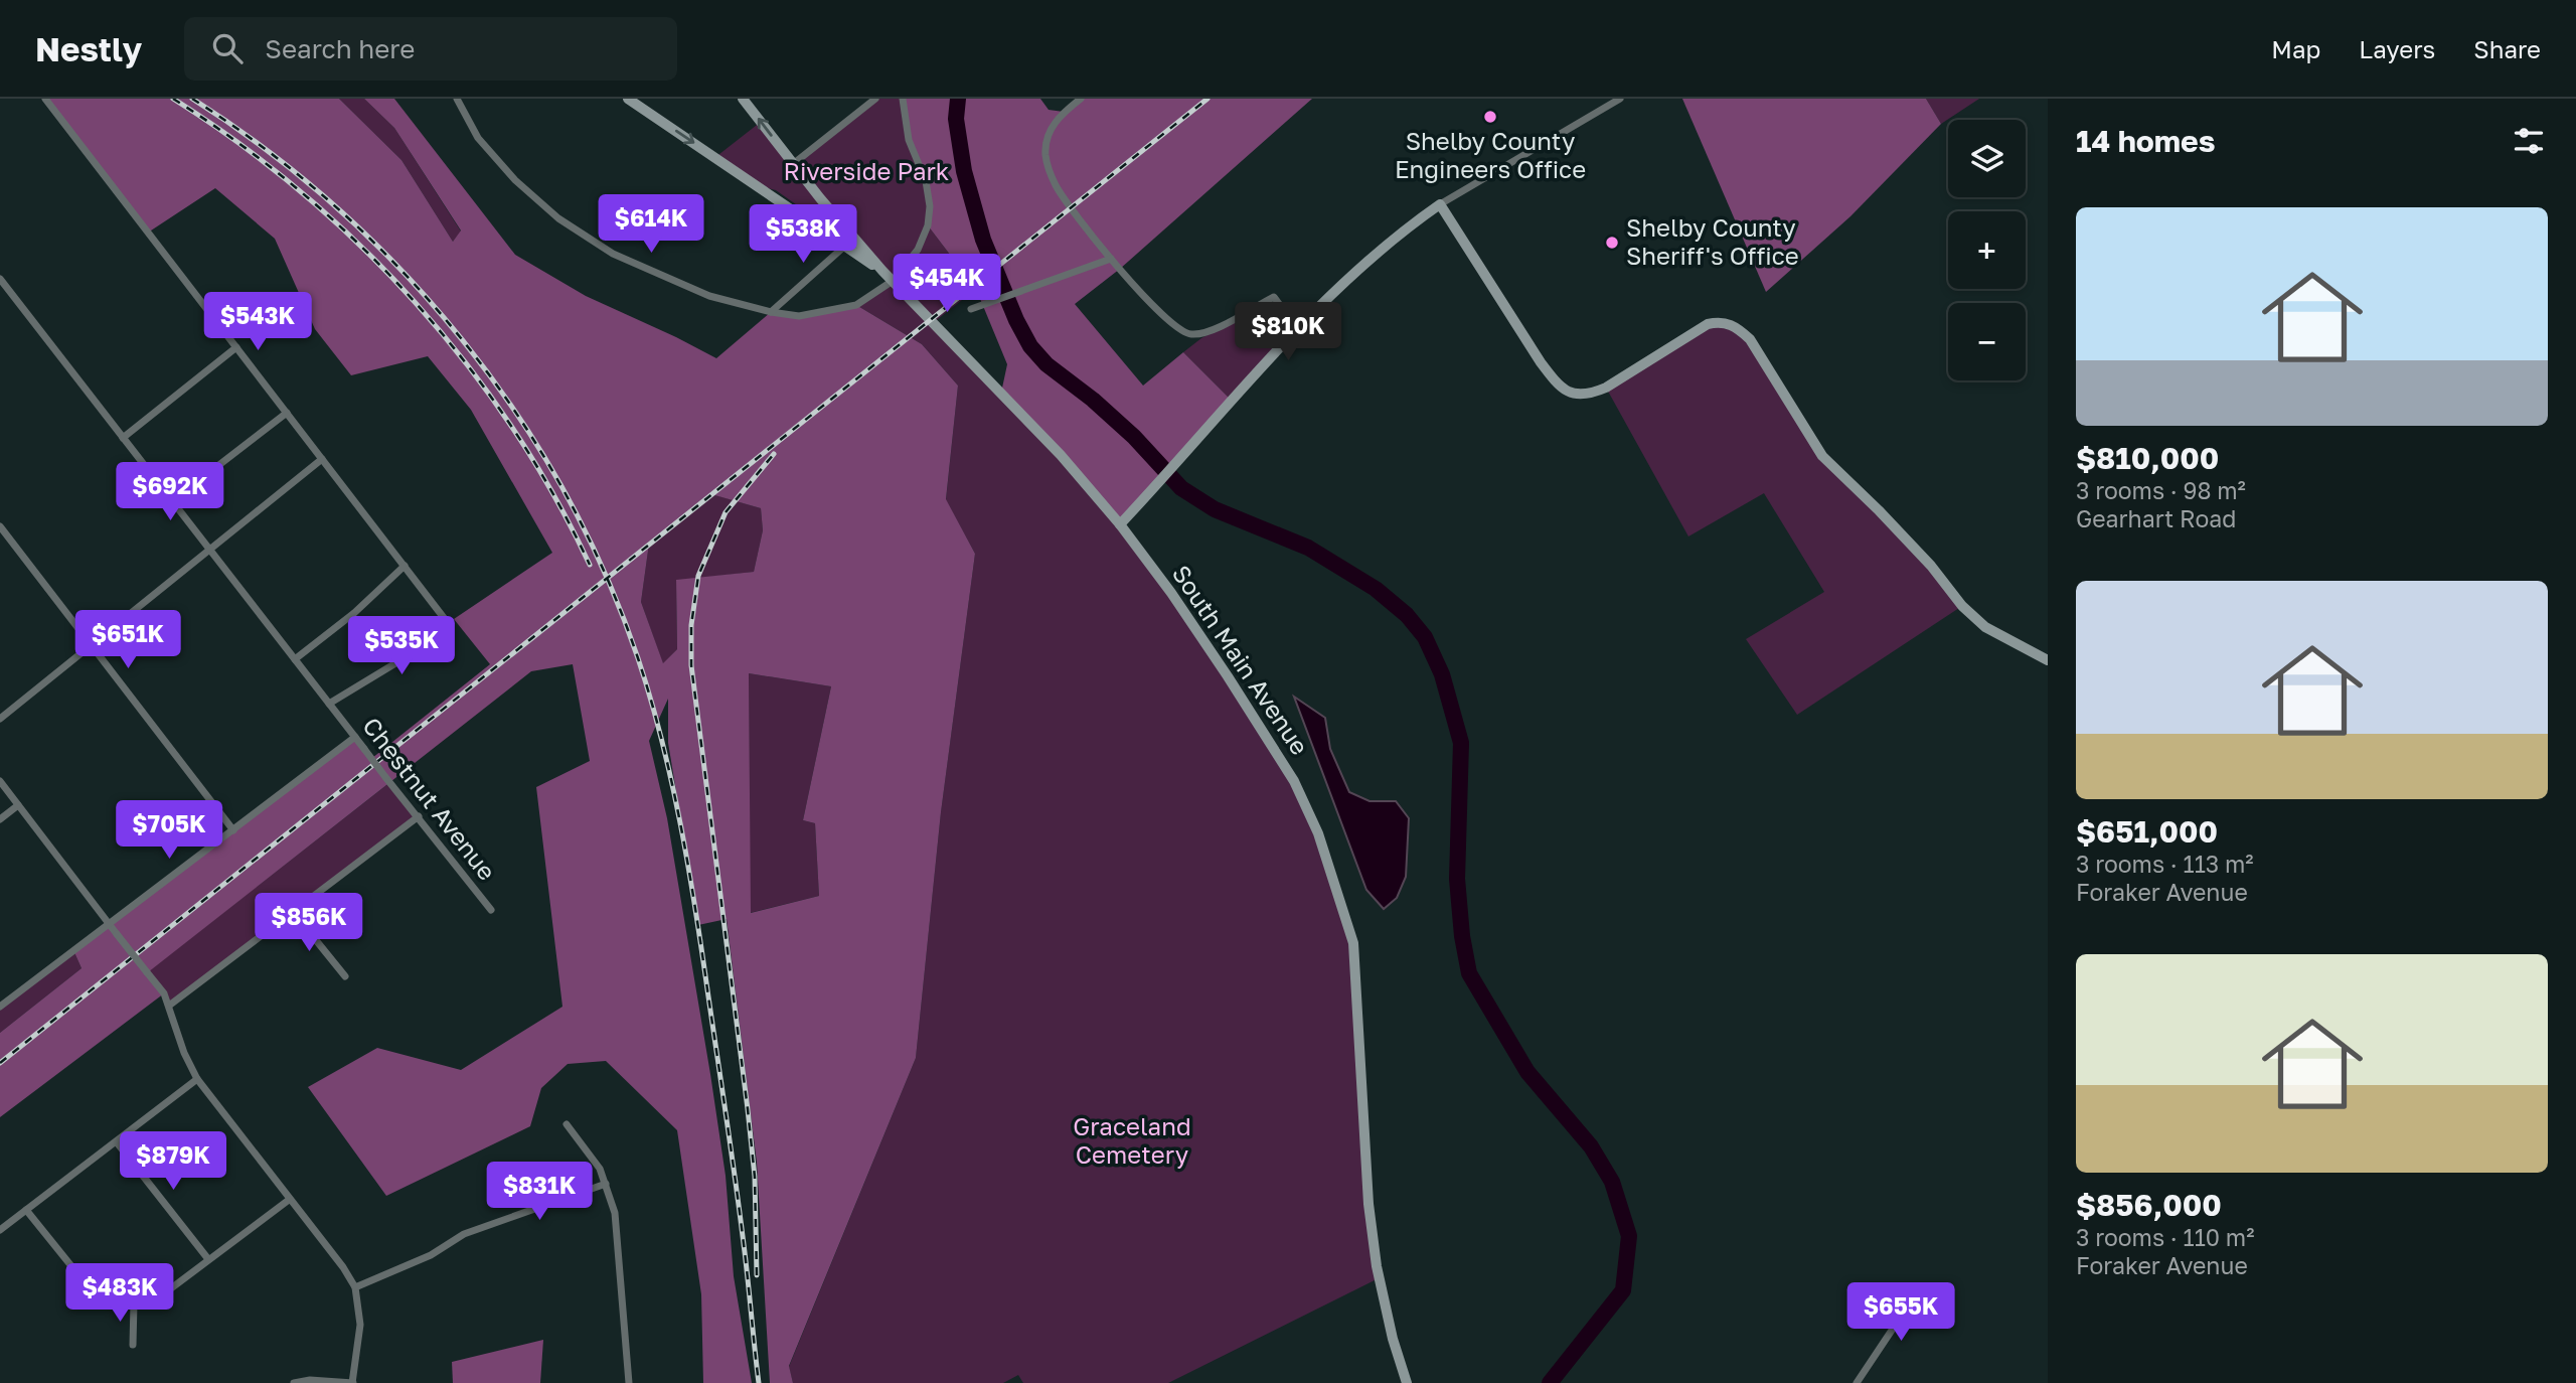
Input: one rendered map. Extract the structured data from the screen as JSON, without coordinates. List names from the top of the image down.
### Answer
{
  "streets": {
    "main road": ["South Main Avenue"],
    "street": ["Chestnut Avenue"]
  },
  "parks": ["Riverside Park", "Graceland Cemetery"],
  "places": ["Shelby County Engineers Office", "Shelby County Sheriff's Office"],
  "page": {
    "header": "Nestly",
    "search": "Search here",
    "nav": ["Map", "Layers", "Share"],
    "heading": "14 homes",
    "map_buttons": ["+", "−"],
    "list": [
      {
        "name": "$810,000",
        "note": "3 rooms · 98 m² · Gearhart Road"
      },
      {
        "name": "$651,000",
        "note": "3 rooms · 113 m² · Foraker Avenue"
      },
      {
        "name": "$856,000",
        "note": "3 rooms · 110 m² · Foraker Avenue"
      }
    ],
    "price": [
      "$614K",
      "$538K",
      "$454K",
      "$543K",
      "$810K",
      "$692K",
      "$651K",
      "$535K",
      "$705K",
      "$856K",
      "$879K",
      "$831K",
      "$483K",
      "$655K"
    ]
  }
}
